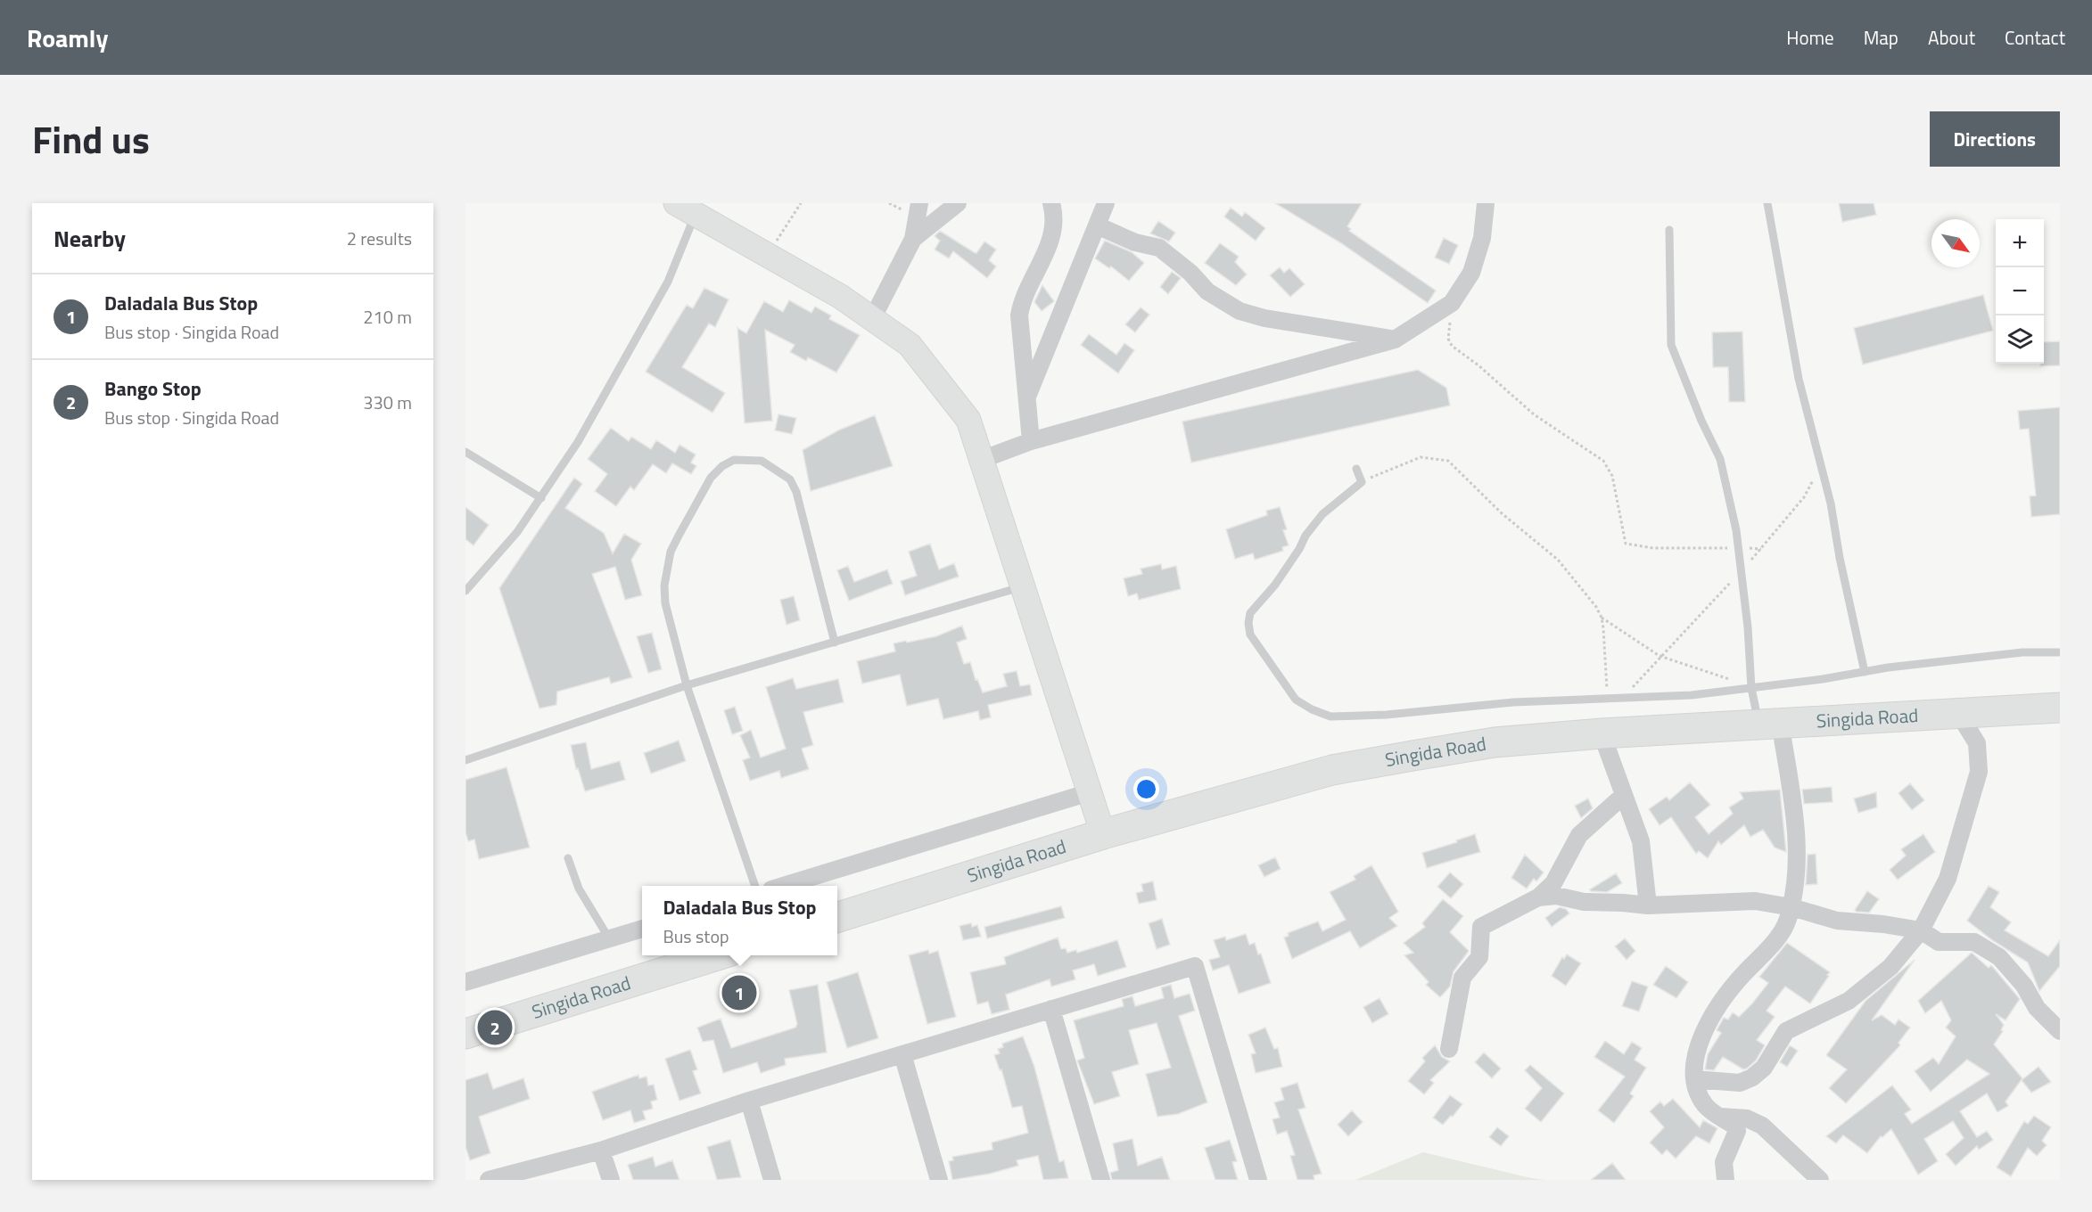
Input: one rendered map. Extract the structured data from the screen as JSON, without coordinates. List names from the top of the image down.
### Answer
{
  "streets": {
    "highway": ["Singida Road"]
  },
  "north": "bottom right",
  "page": {
    "header": "Roamly",
    "nav": [
      "Home",
      "Map",
      "About",
      "Contact"
    ],
    "title": "Find us",
    "buttons": "Directions",
    "heading": ["Nearby", "2 results"],
    "map_buttons": ["+", "−"],
    "list": [
      {
        "mark": "1",
        "name": "Daladala Bus Stop",
        "note": "Bus stop · Singida Road",
        "value": "210 m"
      },
      {
        "mark": "2",
        "name": "Bango Stop",
        "note": "Bus stop · Singida Road",
        "value": "330 m"
      }
    ],
    "popup": ["Daladala Bus Stop", "Bus stop"],
    "pins": ["1", "2"]
  }
}
